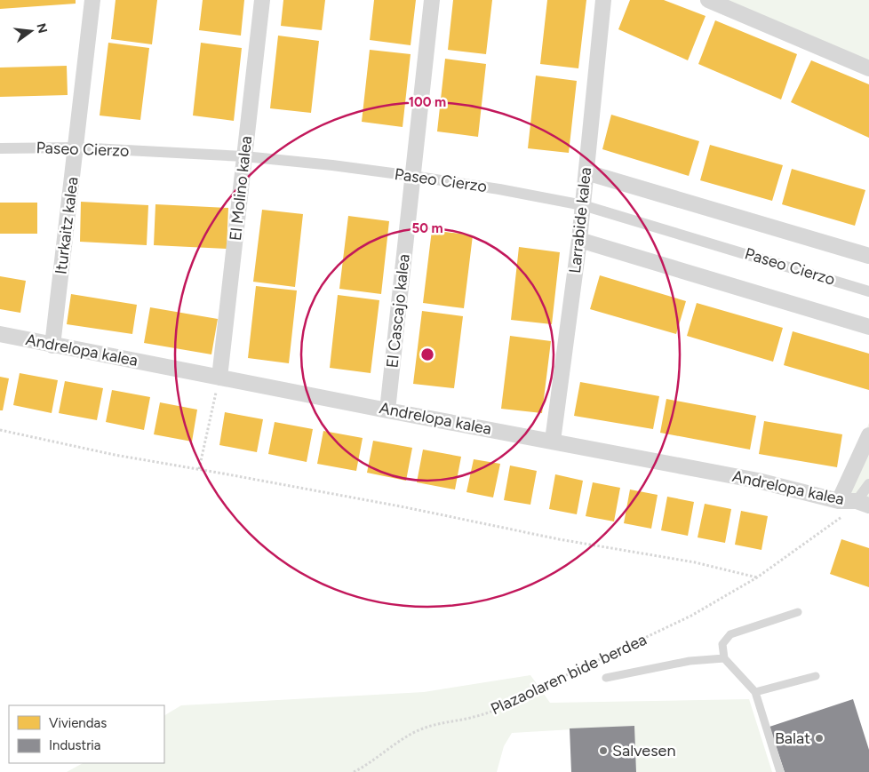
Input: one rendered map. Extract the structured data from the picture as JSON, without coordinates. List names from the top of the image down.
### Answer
{
  "streets": {
    "street": [
      "Paseo Cierzo",
      "El Molino kalea",
      "Larrabide kalea",
      "Iturkaitz kalea",
      "El Cascajo kalea",
      "Andrelopa kalea"
    ],
    "path": ["Plazaolaren bide berdea"]
  },
  "crossings": [
    ["Paseo Cierzo", "El Molino kalea"],
    ["Paseo Cierzo", "Larrabide kalea"],
    ["Paseo Cierzo", "Iturkaitz kalea"],
    ["Paseo Cierzo", "El Cascajo kalea"],
    ["El Molino kalea", "Andrelopa kalea"],
    ["Larrabide kalea", "Andrelopa kalea"],
    ["Iturkaitz kalea", "Andrelopa kalea"],
    ["El Cascajo kalea", "Andrelopa kalea"],
    ["Andrelopa kalea", "Plazaolaren bide berdea"]
  ],
  "places": ["Balat", "Salvesen"],
  "legend": ["Viviendas", "Industria"],
  "north": "right",
  "rings": ["100 m", "50 m"]
}
